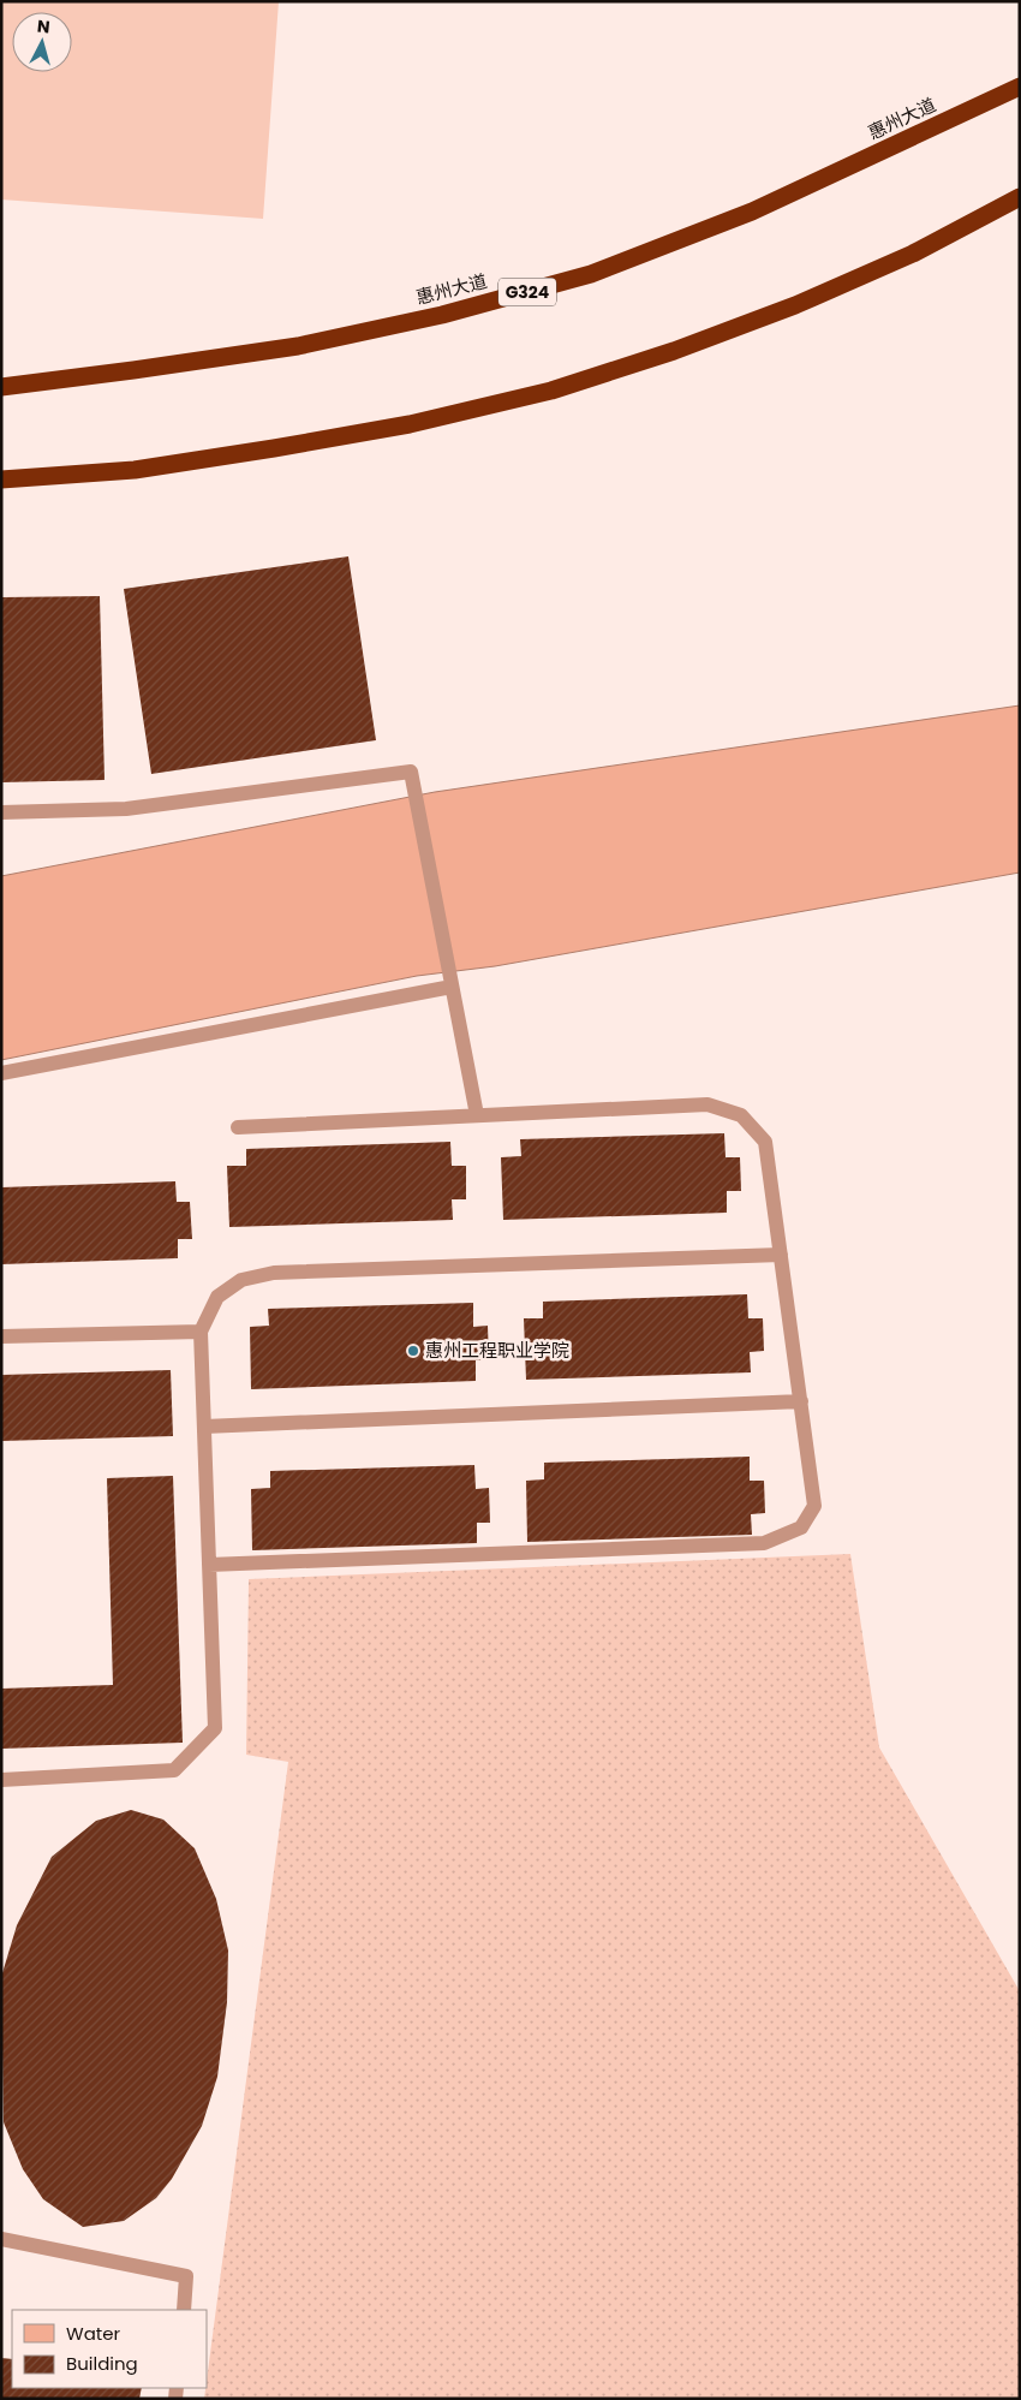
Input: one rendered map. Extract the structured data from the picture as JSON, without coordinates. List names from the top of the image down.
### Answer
{
  "streets": {
    "highway": ["惠州大道", "G324"]
  },
  "places": ["惠州工程职业学院"],
  "legend": ["Water", "Building"],
  "north": "top"
}
